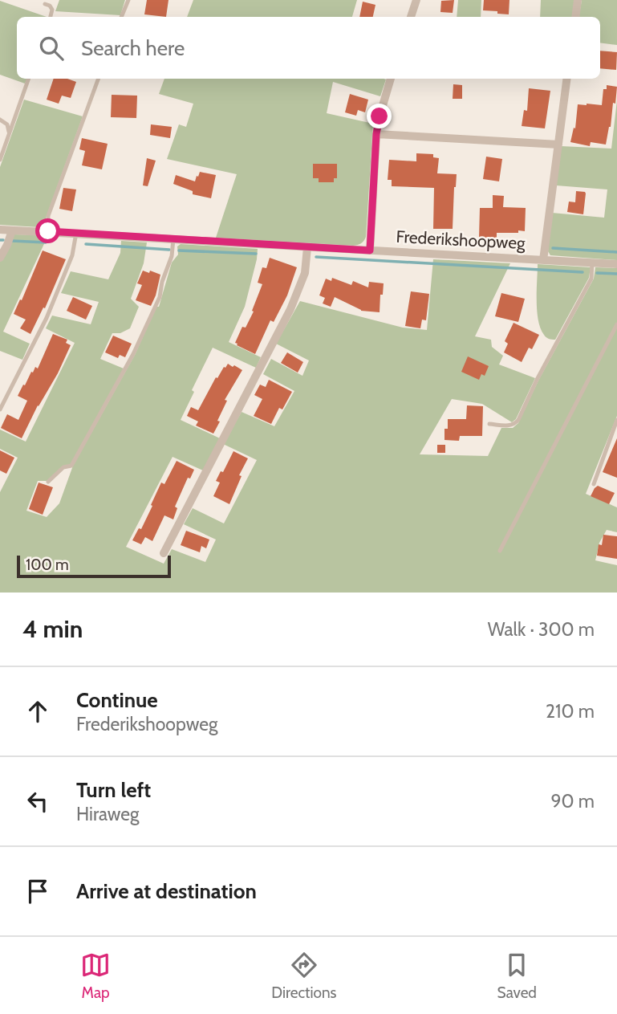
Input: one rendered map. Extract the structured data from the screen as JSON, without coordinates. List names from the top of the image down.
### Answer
{
  "streets": {
    "street": ["Frederikshoopweg"]
  },
  "scale_bar": "100 m",
  "page": {
    "search": "Search here",
    "scale": "100 m",
    "heading": ["4 min", "Walk · 300 m"],
    "list": [
      ["Continue", "Frederikshoopweg", "210 m"],
      ["Turn left", "Hiraweg", "90 m"],
      "Arrive at destination"
    ],
    "nav": ["Map", "Directions", "Saved"]
  }
}
